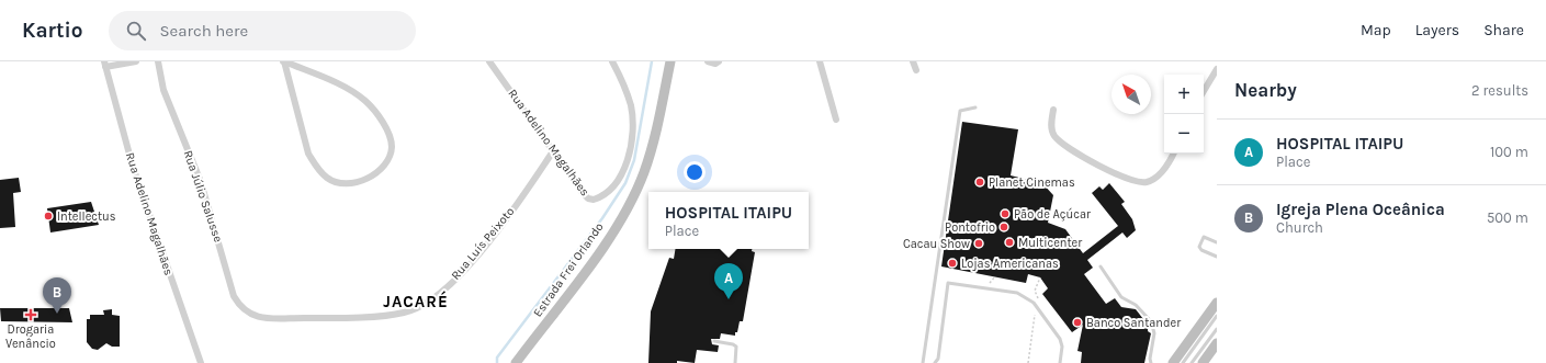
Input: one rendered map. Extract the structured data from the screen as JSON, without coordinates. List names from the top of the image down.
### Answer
{
  "streets": {
    "street": [
      "Rua Adelino Magalhães",
      "Rua Júlio Salusse",
      "Rua Luís Peixoto",
      "Estrada Frei Orlando"
    ]
  },
  "crossings": [
    ["Rua Adelino Magalhães", "Rua Luís Peixoto"],
    ["Rua Júlio Salusse", "Rua Luís Peixoto"]
  ],
  "districts": ["JACARÉ"],
  "places": {
    "other": [
      "Planet Cinemas",
      "Pão de Açúcar",
      "Intellectus",
      "Pontofrio",
      "Multicenter",
      "Cacau Show",
      "Lojas Americanas",
      "Banco Santander"
    ],
    "health": ["Drogaria Venâncio"]
  },
  "north": "top left",
  "page": {
    "header": "Kartio",
    "search": "Search here",
    "nav": ["Map", "Layers", "Share"],
    "heading": ["Nearby", "2 results"],
    "map_buttons": ["+", "−"],
    "list": [
      {
        "mark": "A",
        "name": "HOSPITAL ITAIPU",
        "note": "Place",
        "value": "100 m"
      },
      {
        "mark": "B",
        "name": "Igreja Plena Oceânica",
        "note": "Church",
        "value": "500 m"
      }
    ],
    "popup": ["HOSPITAL ITAIPU", "Place"],
    "pins": ["A", "B"]
  }
}
